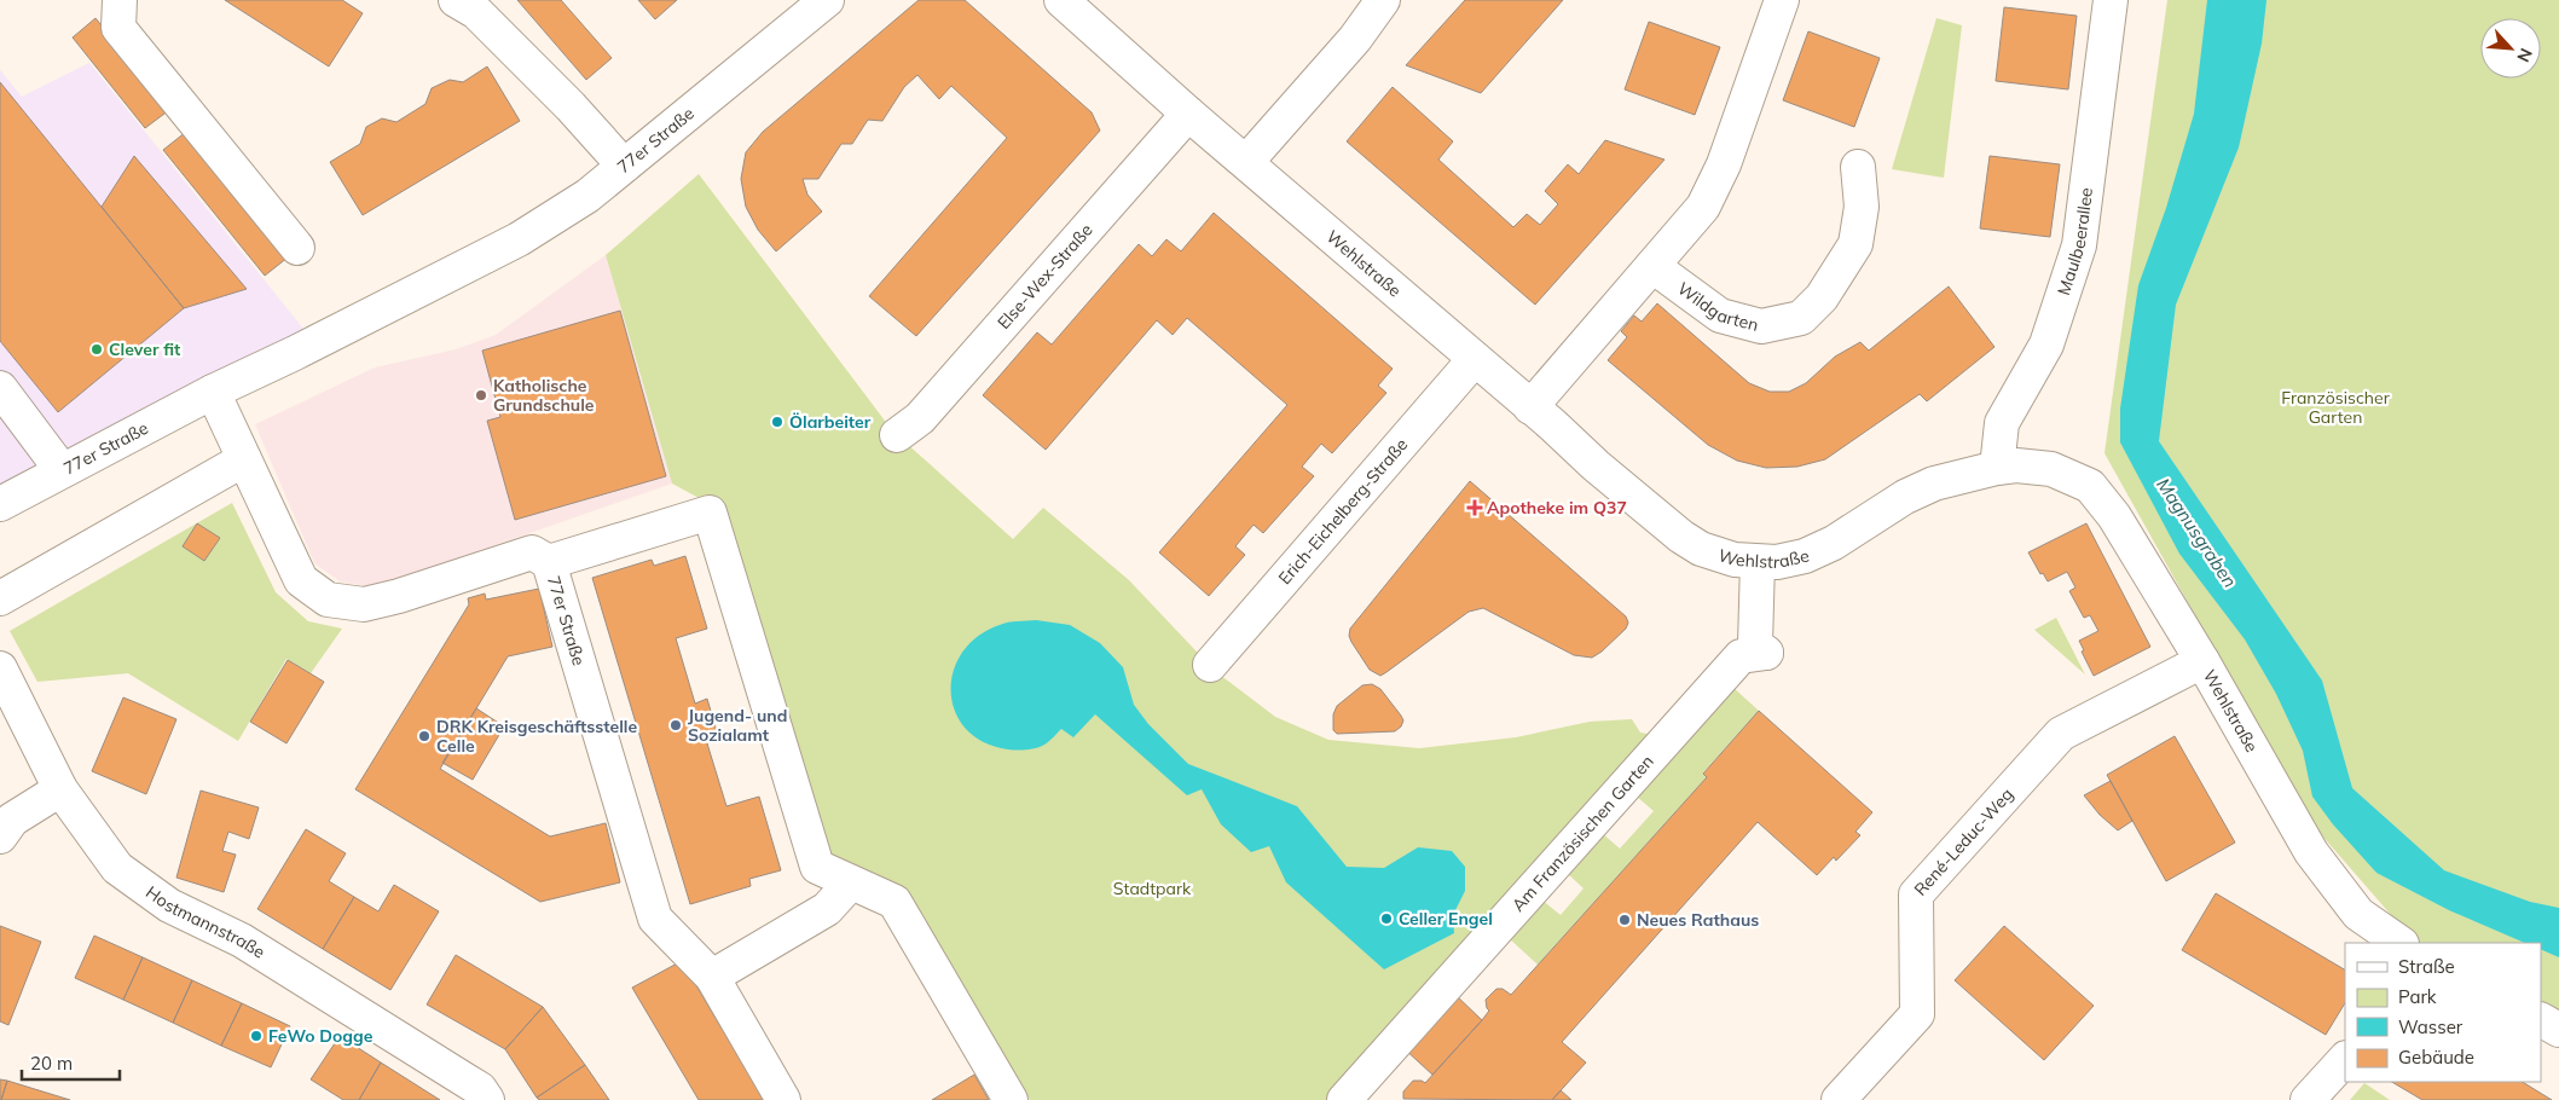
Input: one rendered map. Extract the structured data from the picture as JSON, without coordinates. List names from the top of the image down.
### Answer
{
  "streets": {
    "street": [
      "77er Straße",
      "Maulbeerallee",
      "Wehlstraße",
      "Else-Wex-Straße",
      "Wildgarten",
      "Erich-Eichelberg-Straße",
      "Am Französischen Garten",
      "René-Leduc-Weg",
      "Hostmannstraße"
    ]
  },
  "crossings": [
    ["Maulbeerallee", "Wehlstraße"],
    ["Wehlstraße", "Else-Wex-Straße"],
    ["Wehlstraße", "Erich-Eichelberg-Straße"],
    ["Wehlstraße", "Am Französischen Garten"],
    ["Wehlstraße", "René-Leduc-Weg"]
  ],
  "water": ["Magnusgraben"],
  "parks": ["Französischer Garten", "Stadtpark"],
  "places": {
    "other": [
      "Clever fit",
      "Katholische Grundschule",
      "Ölarbeiter",
      "Jugend- und Sozialamt",
      "DRK Kreisgeschäftsstelle Celle",
      "Celler Engel",
      "Neues Rathaus",
      "FeWo Dogge"
    ],
    "health": ["Apotheke im Q37"]
  },
  "legend": [
    "Straße",
    "Park",
    "Wasser",
    "Gebäude"
  ],
  "scale_bar": "20 m",
  "north": "bottom right"
}
